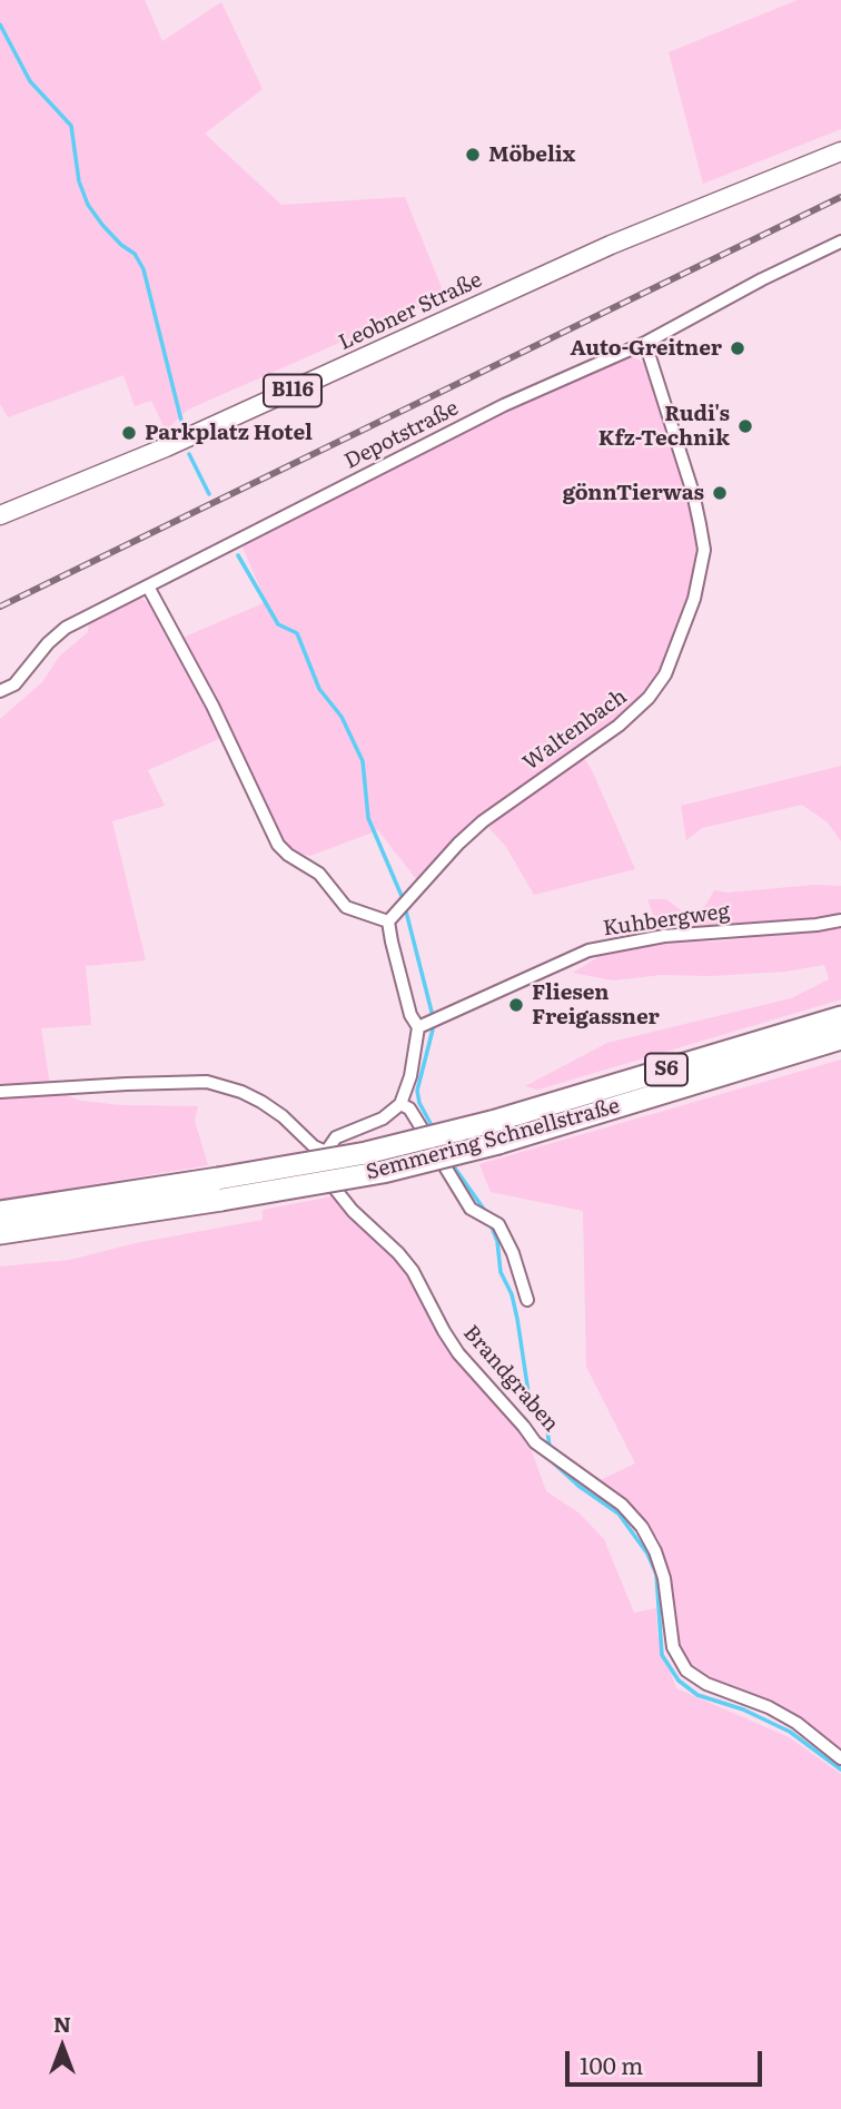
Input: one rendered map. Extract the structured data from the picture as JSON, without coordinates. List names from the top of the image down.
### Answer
{
  "streets": {
    "highway": ["S6", "Semmering Schnellstraße"],
    "main road": ["Leobner Straße", "B116"],
    "street": [
      "Depotstraße",
      "Waltenbach",
      "Kuhbergweg",
      "Brandgraben"
    ]
  },
  "crossings": [
    ["Depotstraße", "Waltenbach"]
  ],
  "places": [
    "Möbelix",
    "Auto-Greitner",
    "Rudi's Kfz-Technik",
    "Parkplatz Hotel",
    "gönnTierwas",
    "Fliesen Freigassner"
  ],
  "scale_bar": "100 m",
  "north": "top"
}
